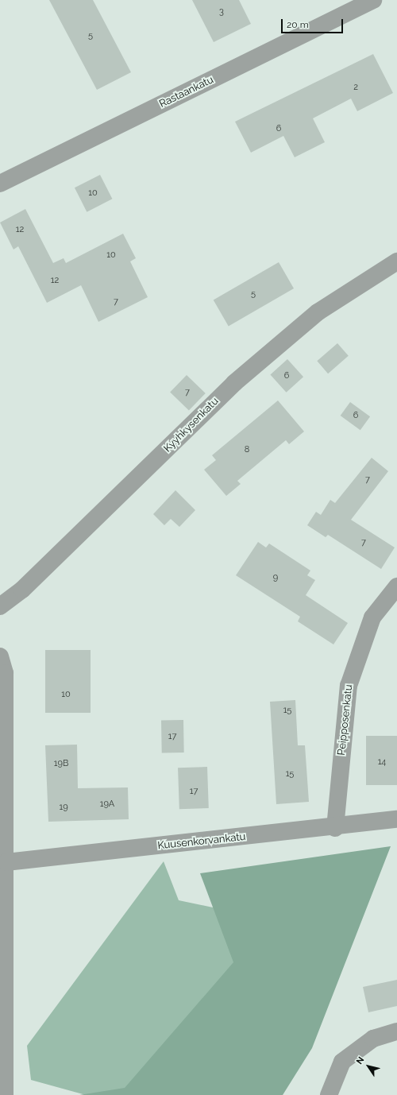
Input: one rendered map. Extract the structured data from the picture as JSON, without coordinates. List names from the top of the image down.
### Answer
{
  "streets": {
    "street": [
      "Rastaankatu",
      "Kyyhkysenkatu",
      "Peipposenkatu",
      "Kuusenkorvankatu"
    ]
  },
  "crossings": [
    ["Peipposenkatu", "Kuusenkorvankatu"]
  ],
  "house_numbers": [
    "3",
    "5",
    "2",
    "6",
    "10",
    "12",
    "10",
    "12",
    "5",
    "7",
    "6",
    "7",
    "6",
    "8",
    "7",
    "7",
    "9",
    "10",
    "15",
    "17",
    "14",
    "19B",
    "15",
    "17",
    "19A",
    "19"
  ],
  "scale_bar": "20 m",
  "north": "top left"
}
